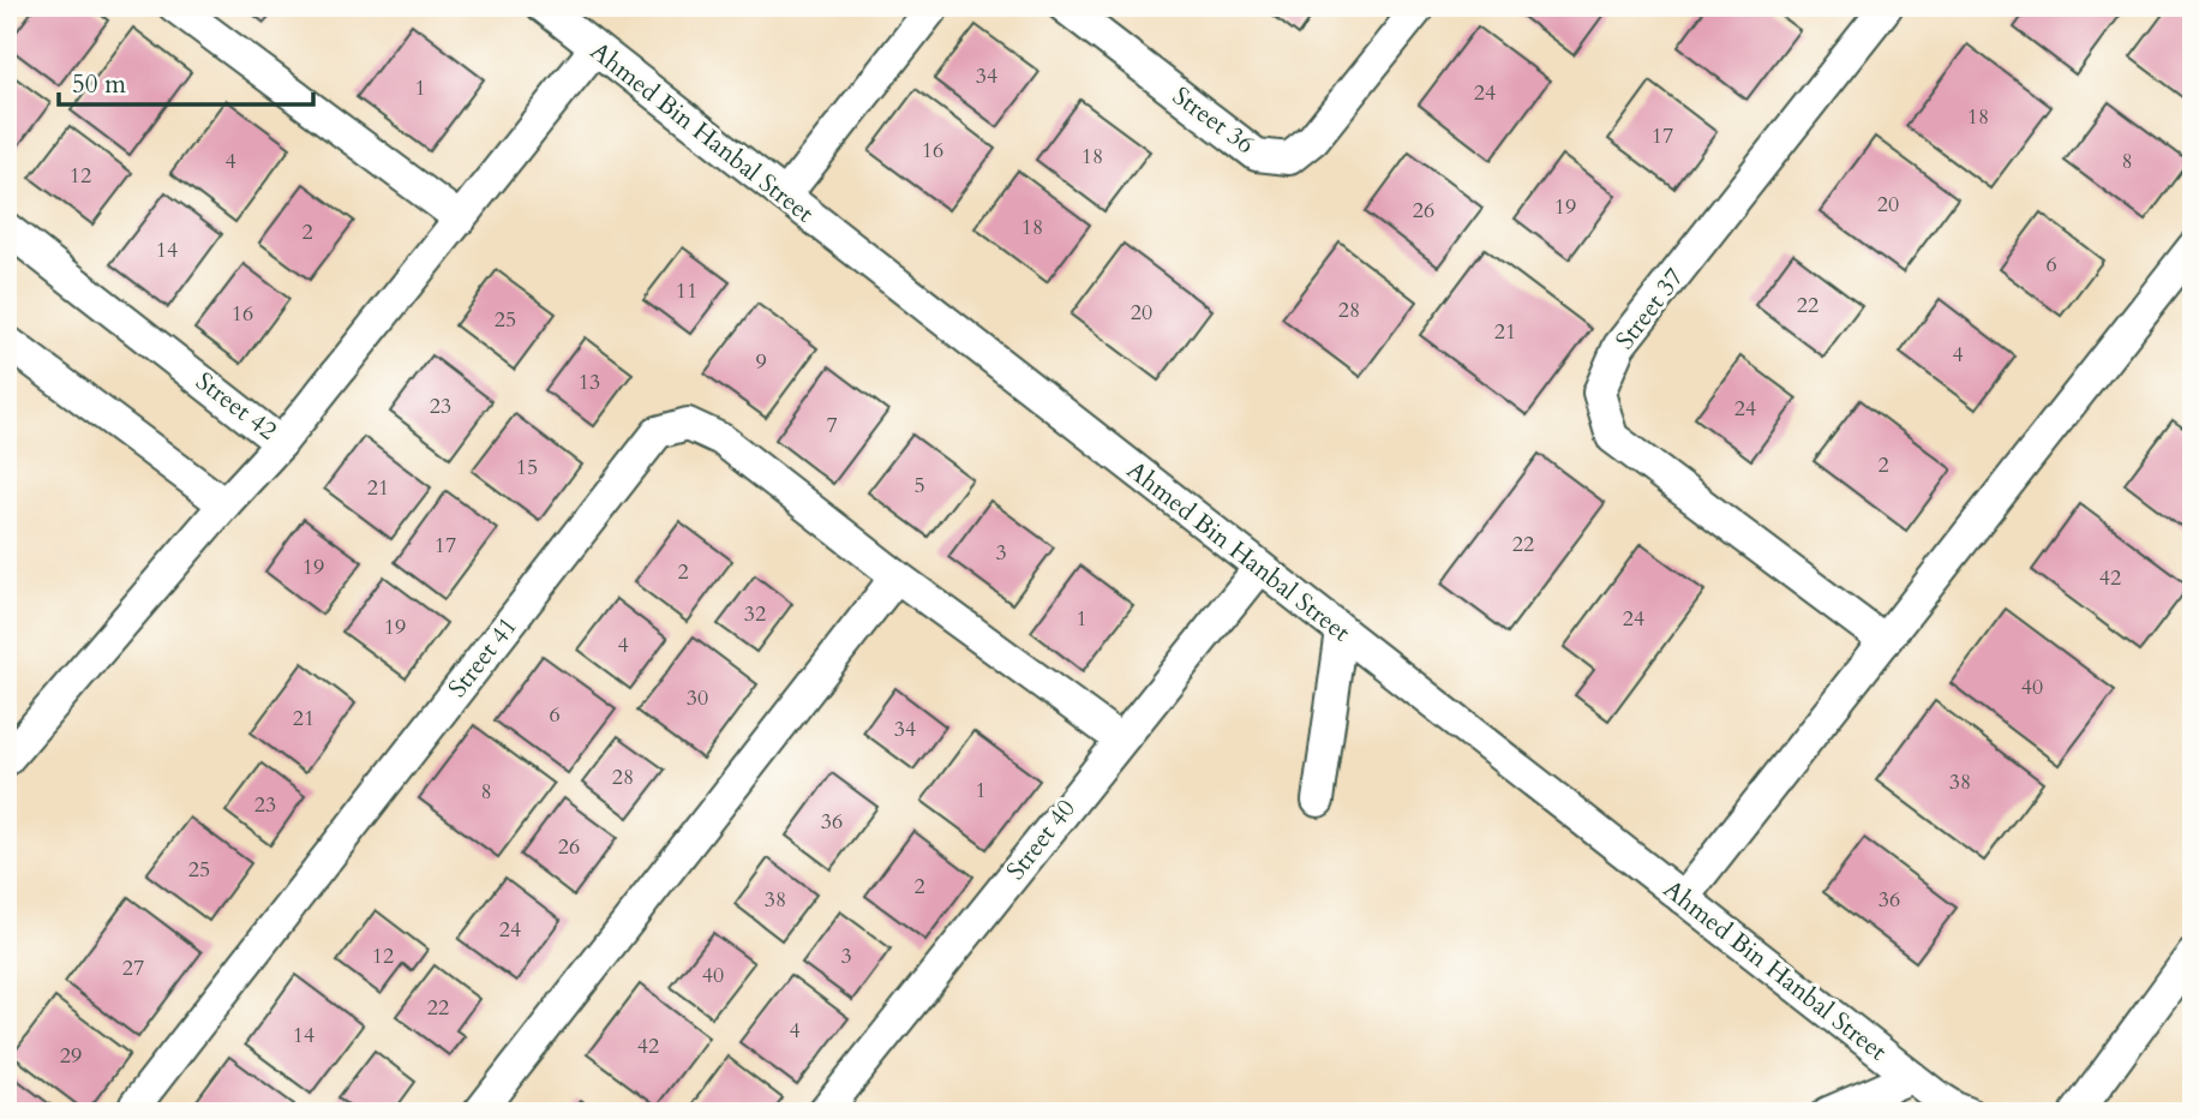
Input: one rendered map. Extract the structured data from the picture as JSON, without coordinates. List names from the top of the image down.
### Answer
{
  "streets": {
    "street": [
      "Street 36",
      "Ahmed Bin Hanbal Street",
      "Street 37",
      "Street 42",
      "Street 41",
      "Street 40"
    ]
  },
  "crossings": [
    ["Ahmed Bin Hanbal Street", "Street 42"],
    ["Ahmed Bin Hanbal Street", "Street 40"],
    ["Street 41", "Street 40"]
  ],
  "house_numbers": [
    "34",
    "1",
    "24",
    "18",
    "17",
    "16",
    "18",
    "4",
    "8",
    "12",
    "20",
    "19",
    "26",
    "18",
    "2",
    "14",
    "6",
    "11",
    "22",
    "28",
    "20",
    "16",
    "25",
    "21",
    "4",
    "9",
    "13",
    "23",
    "24",
    "7",
    "2",
    "15",
    "5",
    "21",
    "22",
    "17",
    "3",
    "19",
    "2",
    "42",
    "32",
    "1",
    "24",
    "19",
    "4",
    "40",
    "30",
    "6",
    "21",
    "34",
    "28",
    "38",
    "1",
    "8",
    "23",
    "36",
    "26",
    "25",
    "2",
    "38",
    "36",
    "24",
    "12",
    "3",
    "27",
    "40",
    "22",
    "4",
    "14",
    "42",
    "29"
  ],
  "scale_bar": "50 m"
}
